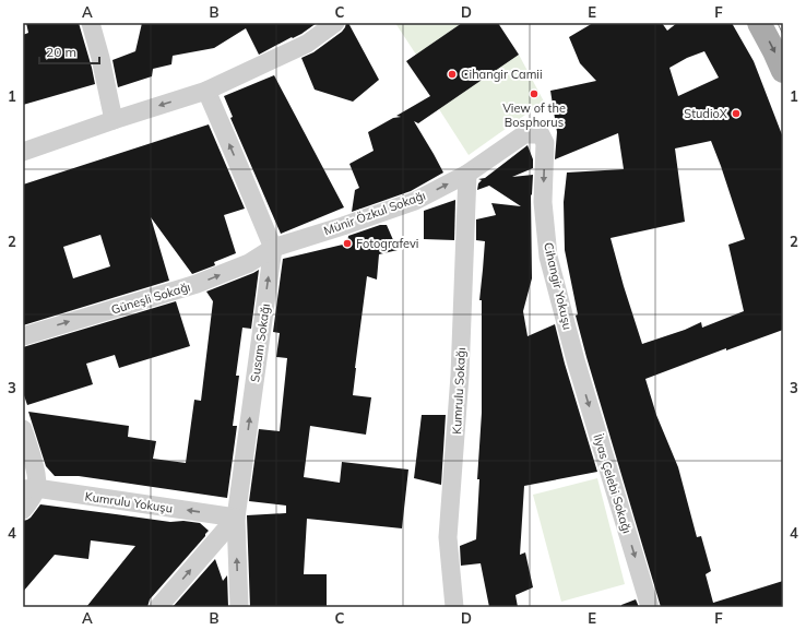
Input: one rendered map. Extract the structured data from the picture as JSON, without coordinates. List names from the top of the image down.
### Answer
{
  "streets": {
    "street": [
      "Münir Özkul Sokağı",
      "Cihangir Yokuşu",
      "Güneşli Sokağı",
      "Susam Sokağı",
      "Kumrulu Sokağı",
      "İlyas Çelebi Sokağı",
      "Kumrulu Yokuşu"
    ]
  },
  "crossings": [
    ["Münir Özkul Sokağı", "Cihangir Yokuşu"],
    ["Münir Özkul Sokağı", "Güneşli Sokağı"],
    ["Münir Özkul Sokağı", "Susam Sokağı"],
    ["Münir Özkul Sokağı", "Kumrulu Sokağı"],
    ["Cihangir Yokuşu", "İlyas Çelebi Sokağı"],
    ["Güneşli Sokağı", "Susam Sokağı"],
    ["Susam Sokağı", "Kumrulu Yokuşu"]
  ],
  "one_way": [
    "Münir Özkul Sokağı",
    "Cihangir Yokuşu",
    "Güneşli Sokağı",
    "Susam Sokağı",
    "İlyas Çelebi Sokağı",
    "Kumrulu Yokuşu"
  ],
  "places": [
    "Cihangir Camii",
    "View of the Bosphorus",
    "StudioX",
    "Fotografevi"
  ],
  "scale_bar": "20 m",
  "grid": {
    "columns": [
      "A",
      "B",
      "C",
      "D",
      "E",
      "F"
    ],
    "rows": [
      "1",
      "2",
      "3",
      "4"
    ]
  }
}
